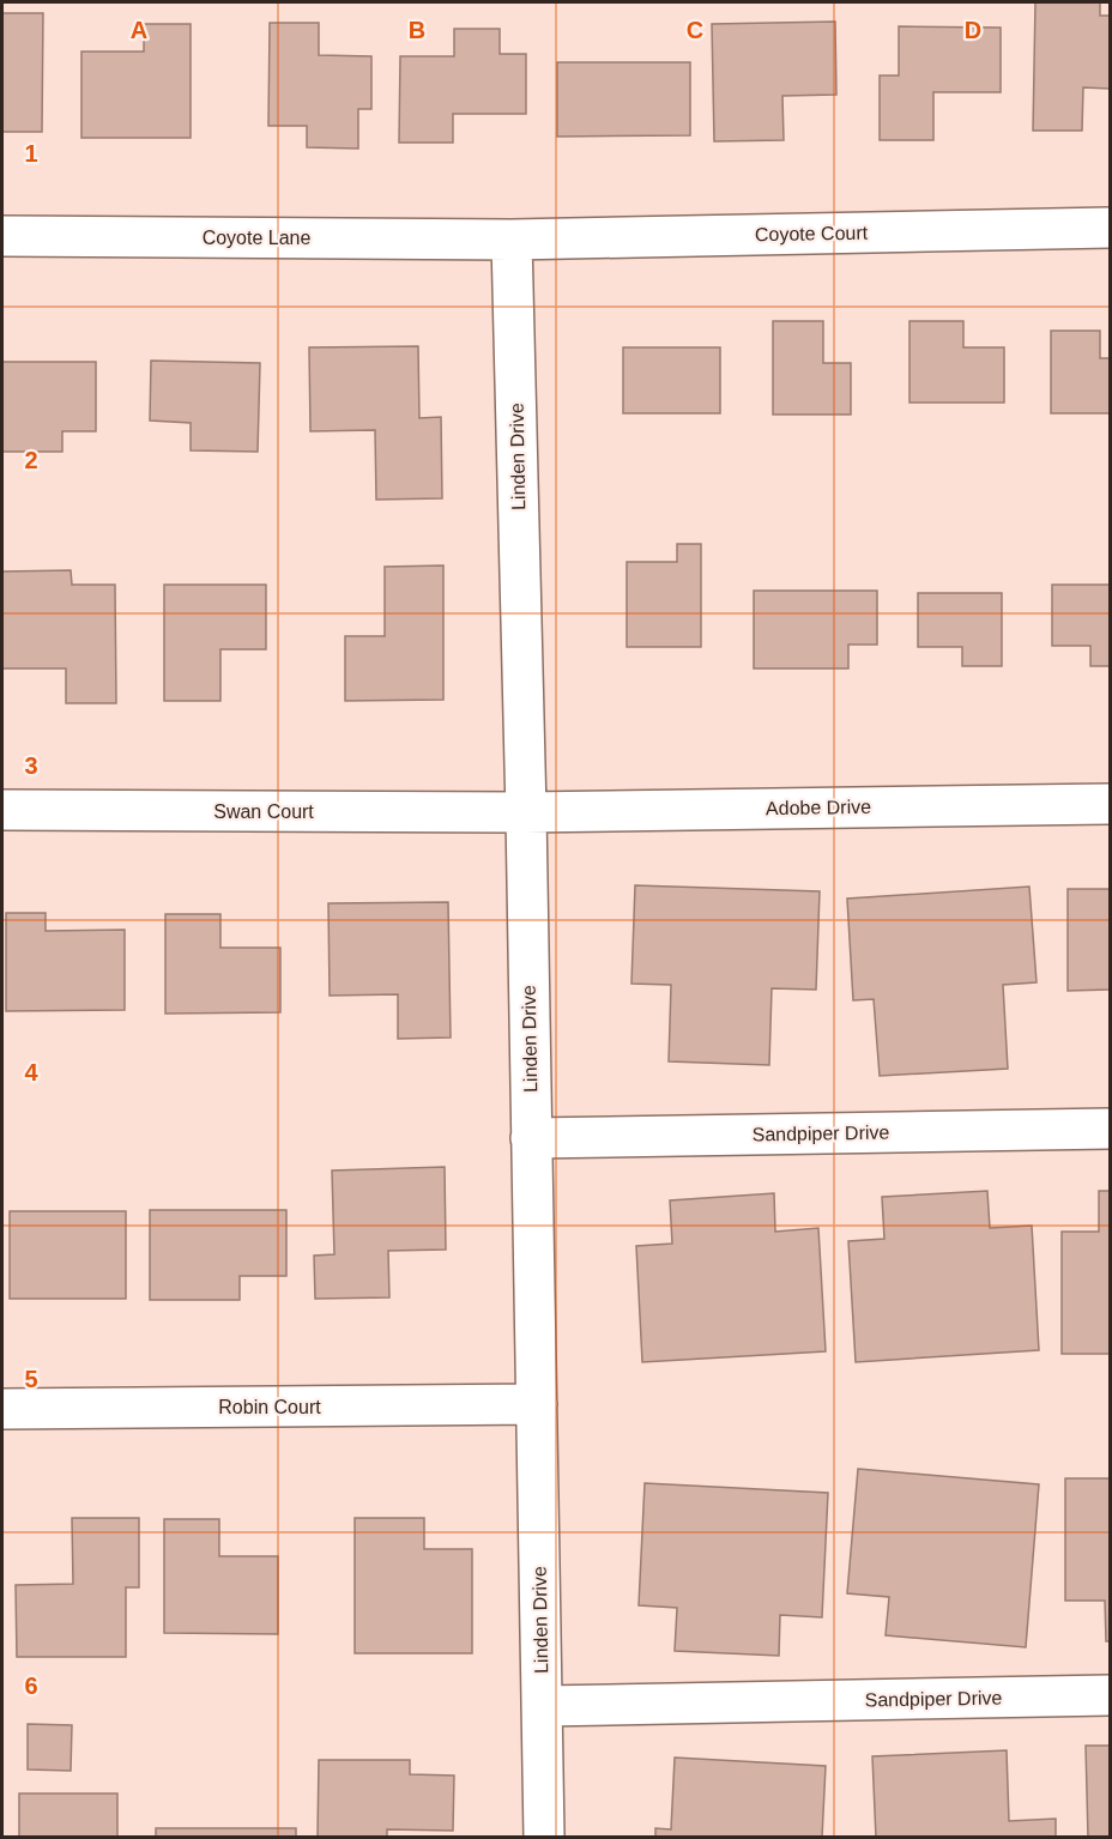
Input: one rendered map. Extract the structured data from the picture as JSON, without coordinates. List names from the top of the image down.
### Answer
{
  "streets": {
    "street": [
      "Coyote Court",
      "Coyote Lane",
      "Linden Drive",
      "Adobe Drive",
      "Swan Court",
      "Sandpiper Drive",
      "Robin Court"
    ]
  },
  "crossings": [
    ["Coyote Court", "Coyote Lane"],
    ["Coyote Court", "Linden Drive"],
    ["Coyote Lane", "Linden Drive"],
    ["Linden Drive", "Adobe Drive"],
    ["Linden Drive", "Swan Court"],
    ["Linden Drive", "Sandpiper Drive"],
    ["Linden Drive", "Robin Court"],
    ["Adobe Drive", "Swan Court"]
  ],
  "grid": {
    "columns": [
      "A",
      "B",
      "C",
      "D"
    ],
    "rows": [
      "1",
      "2",
      "3",
      "4",
      "5",
      "6"
    ]
  }
}
